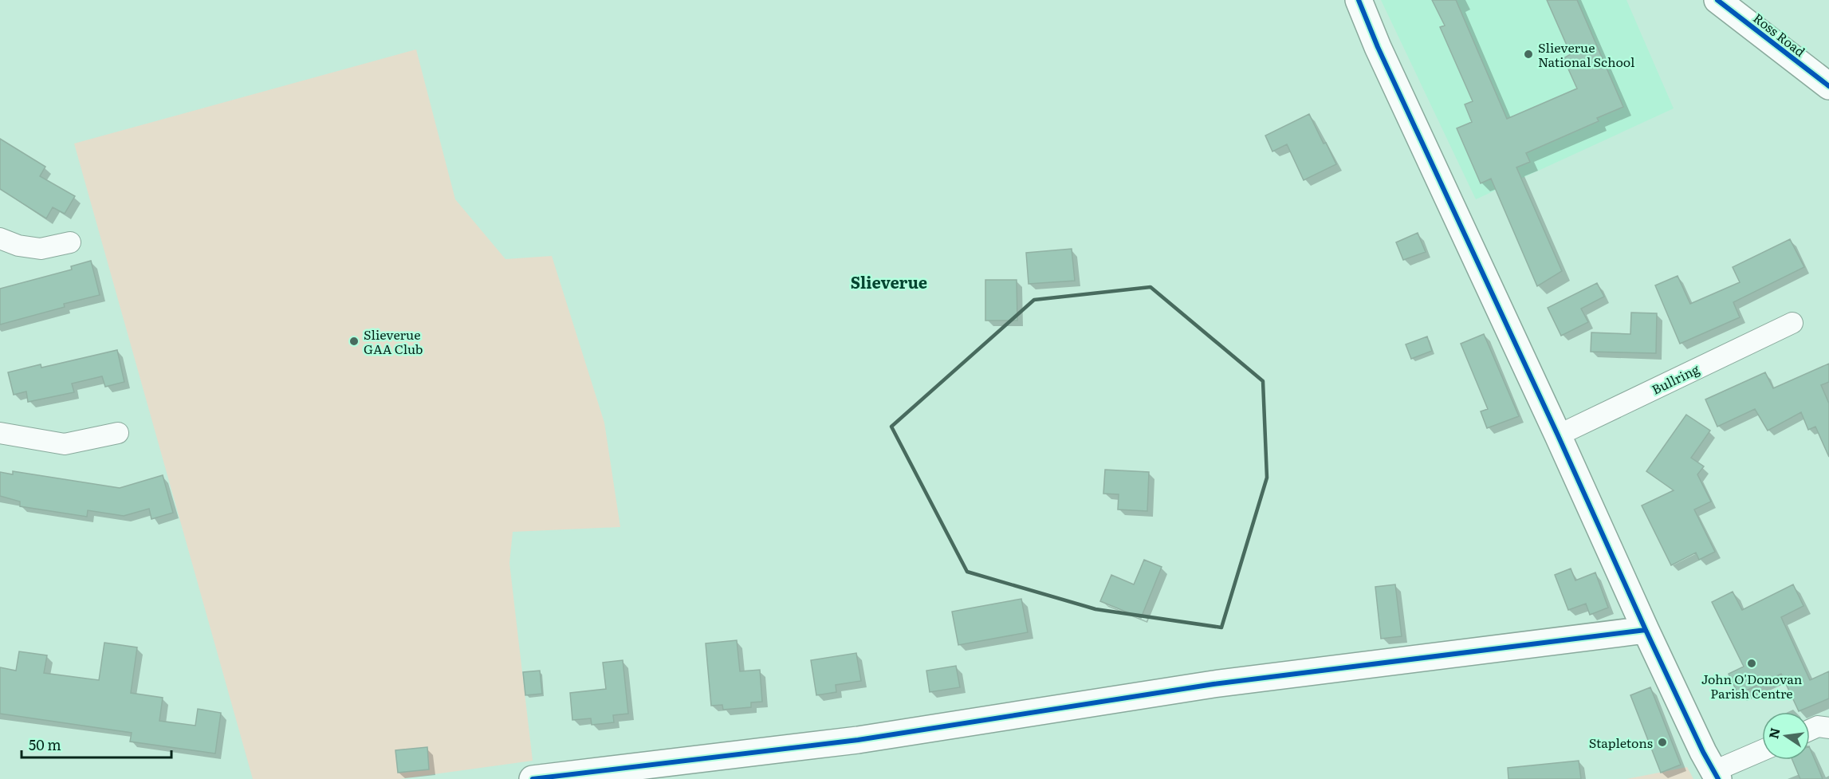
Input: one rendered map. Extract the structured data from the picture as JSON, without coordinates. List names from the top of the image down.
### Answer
{
  "streets": {
    "street": ["Ross Road", "Bullring"]
  },
  "districts": ["Slieverue"],
  "places": [
    "Slieverue National School",
    "Slieverue GAA Club",
    "John O'Donovan Parish Centre",
    "Stapletons"
  ],
  "scale_bar": "50 m",
  "north": "left"
}
